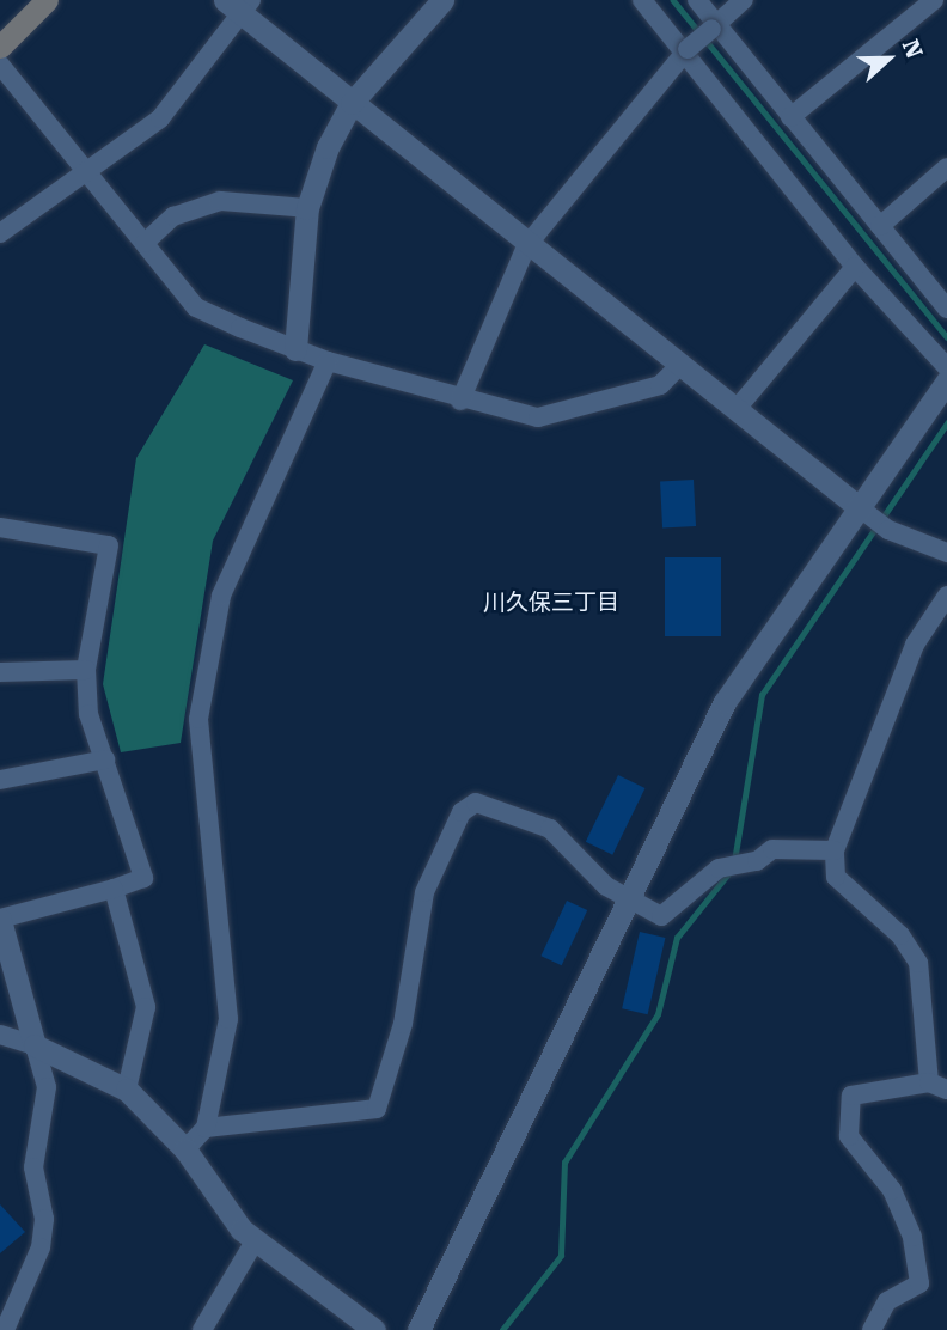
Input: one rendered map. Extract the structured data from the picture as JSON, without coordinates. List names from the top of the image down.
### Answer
{
  "districts": ["川久保三丁目"],
  "north": "right"
}
